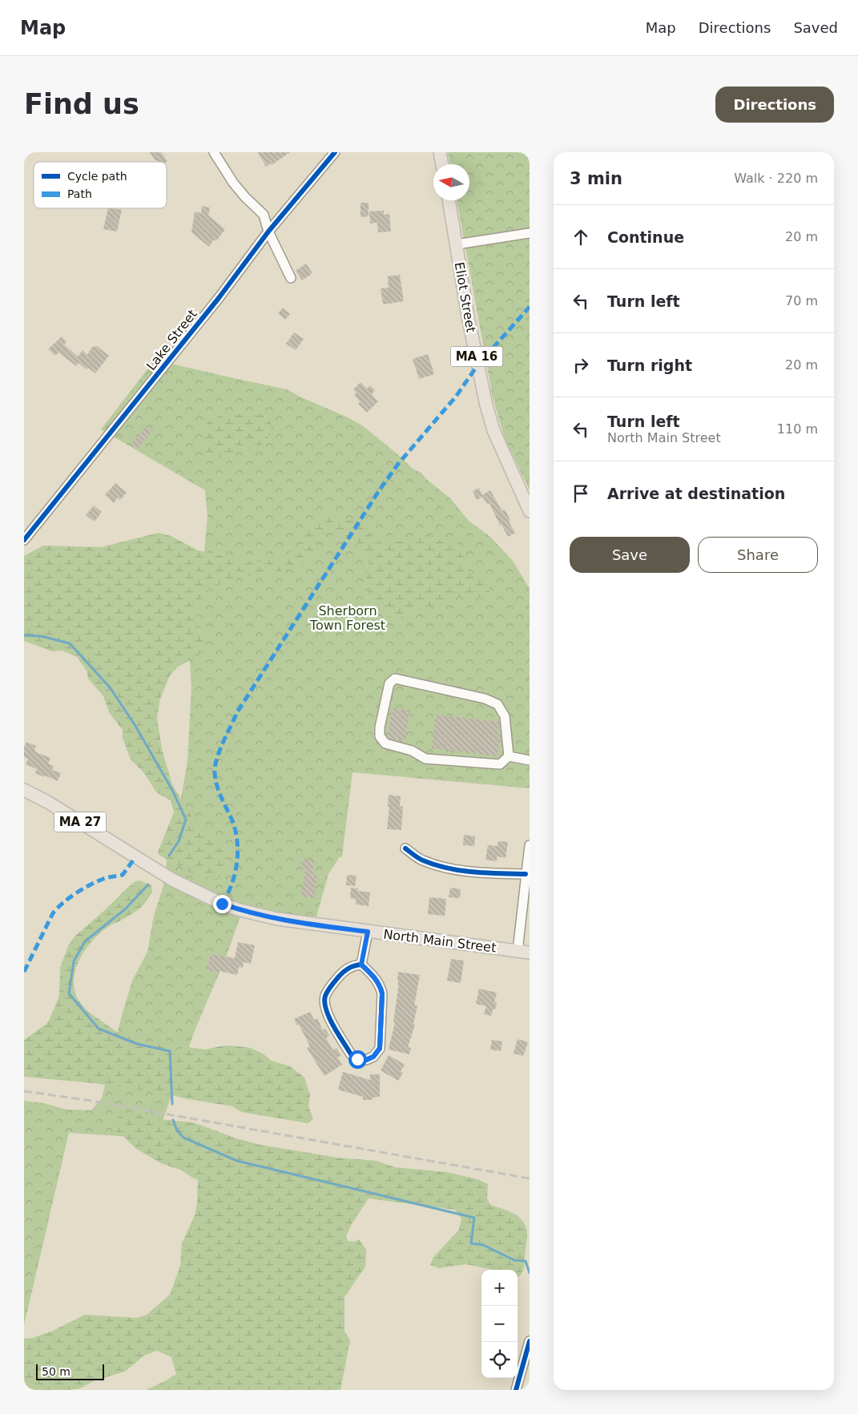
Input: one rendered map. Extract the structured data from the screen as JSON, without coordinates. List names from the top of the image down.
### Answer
{
  "streets": {
    "main road": [
      "Eliot Street",
      "MA 16",
      "MA 27",
      "North Main Street"
    ],
    "street": ["Lake Street"]
  },
  "parks": ["Sherborn Town Forest"],
  "legend": ["Cycle path", "Path"],
  "scale_bar": "50 m",
  "north": "left",
  "page": {
    "header": "Map",
    "nav": ["Map", "Directions", "Saved"],
    "buttons": [
      "Directions",
      ["Save", "Share"]
    ],
    "title": "Find us",
    "heading": ["3 min", "Walk · 220 m"],
    "list": [
      ["Continue", "20 m"],
      ["Turn left", "70 m"],
      ["Turn right", "20 m"],
      ["Turn left", "North Main Street", "110 m"],
      "Arrive at destination"
    ],
    "map_buttons": ["+", "−"],
    "scale": "50 m"
  }
}
